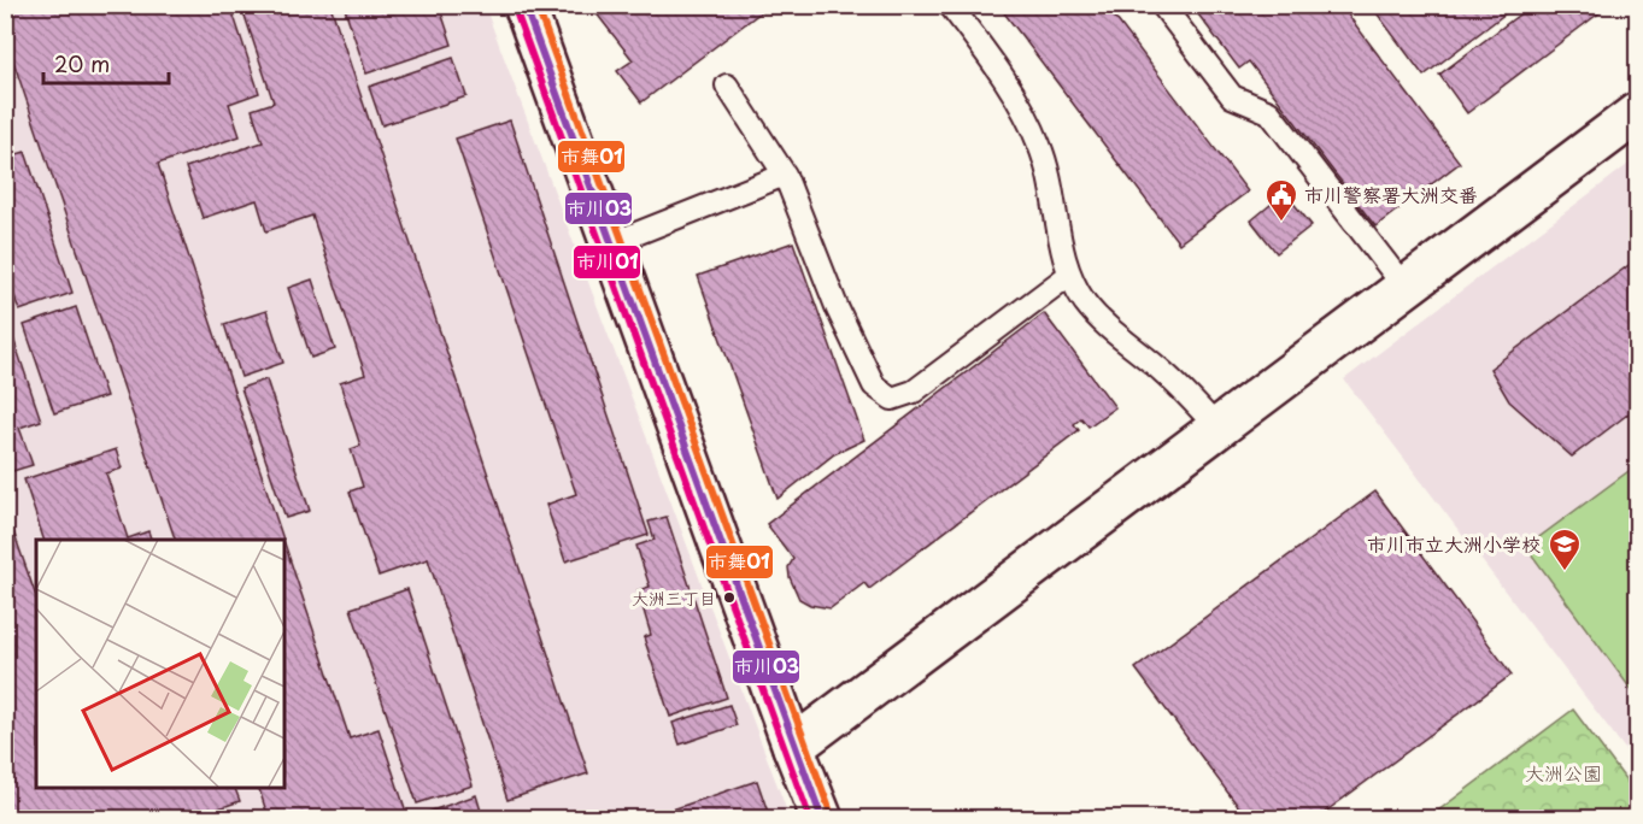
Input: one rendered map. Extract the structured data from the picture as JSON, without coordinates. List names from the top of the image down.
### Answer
{
  "parks": ["大洲公園"],
  "places": {
    "public building": ["市川警察署大洲交番"],
    "school or university": ["市川市立大洲小学校"],
    "other": ["大洲三丁目"]
  },
  "lines": ["transit line 市川03", "transit line 市舞01", "transit line 市川01"],
  "scale_bar": "20 m"
}
